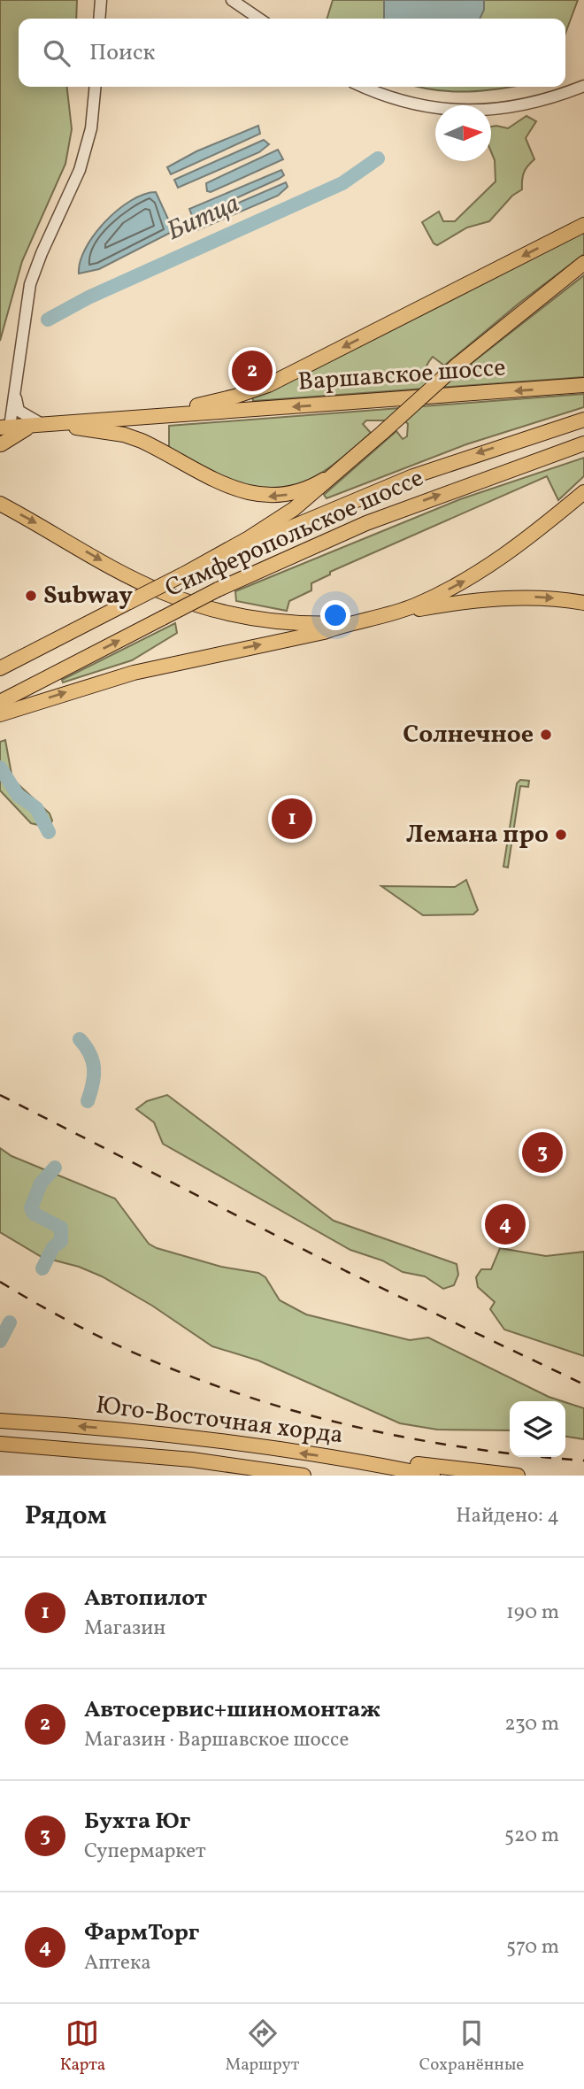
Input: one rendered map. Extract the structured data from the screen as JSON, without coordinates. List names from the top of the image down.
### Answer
{
  "streets": {
    "main road": ["Варшавское шоссе", "Симферопольское шоссе", "Юго-Восточная хорда"]
  },
  "water": ["Битца"],
  "places": ["Subway", "Солнечное", "Лемана про"],
  "north": "right",
  "page": {
    "search": "Поиск",
    "pins": [
      "2",
      "1",
      "3",
      "4"
    ],
    "heading": ["Рядом", "Найдено: 4"],
    "list": [
      {
        "mark": "1",
        "name": "Автопилот",
        "note": "Магазин",
        "value": "190 m"
      },
      {
        "mark": "2",
        "name": "Автосервис+шиномонтаж",
        "note": "Магазин · Варшавское шоссе",
        "value": "230 m"
      },
      {
        "mark": "3",
        "name": "Бухта Юг",
        "note": "Супермаркет",
        "value": "520 m"
      },
      {
        "mark": "4",
        "name": "ФармТорг",
        "note": "Аптека",
        "value": "570 m"
      }
    ],
    "nav": ["Карта", "Маршрут", "Сохранённые"]
  }
}
